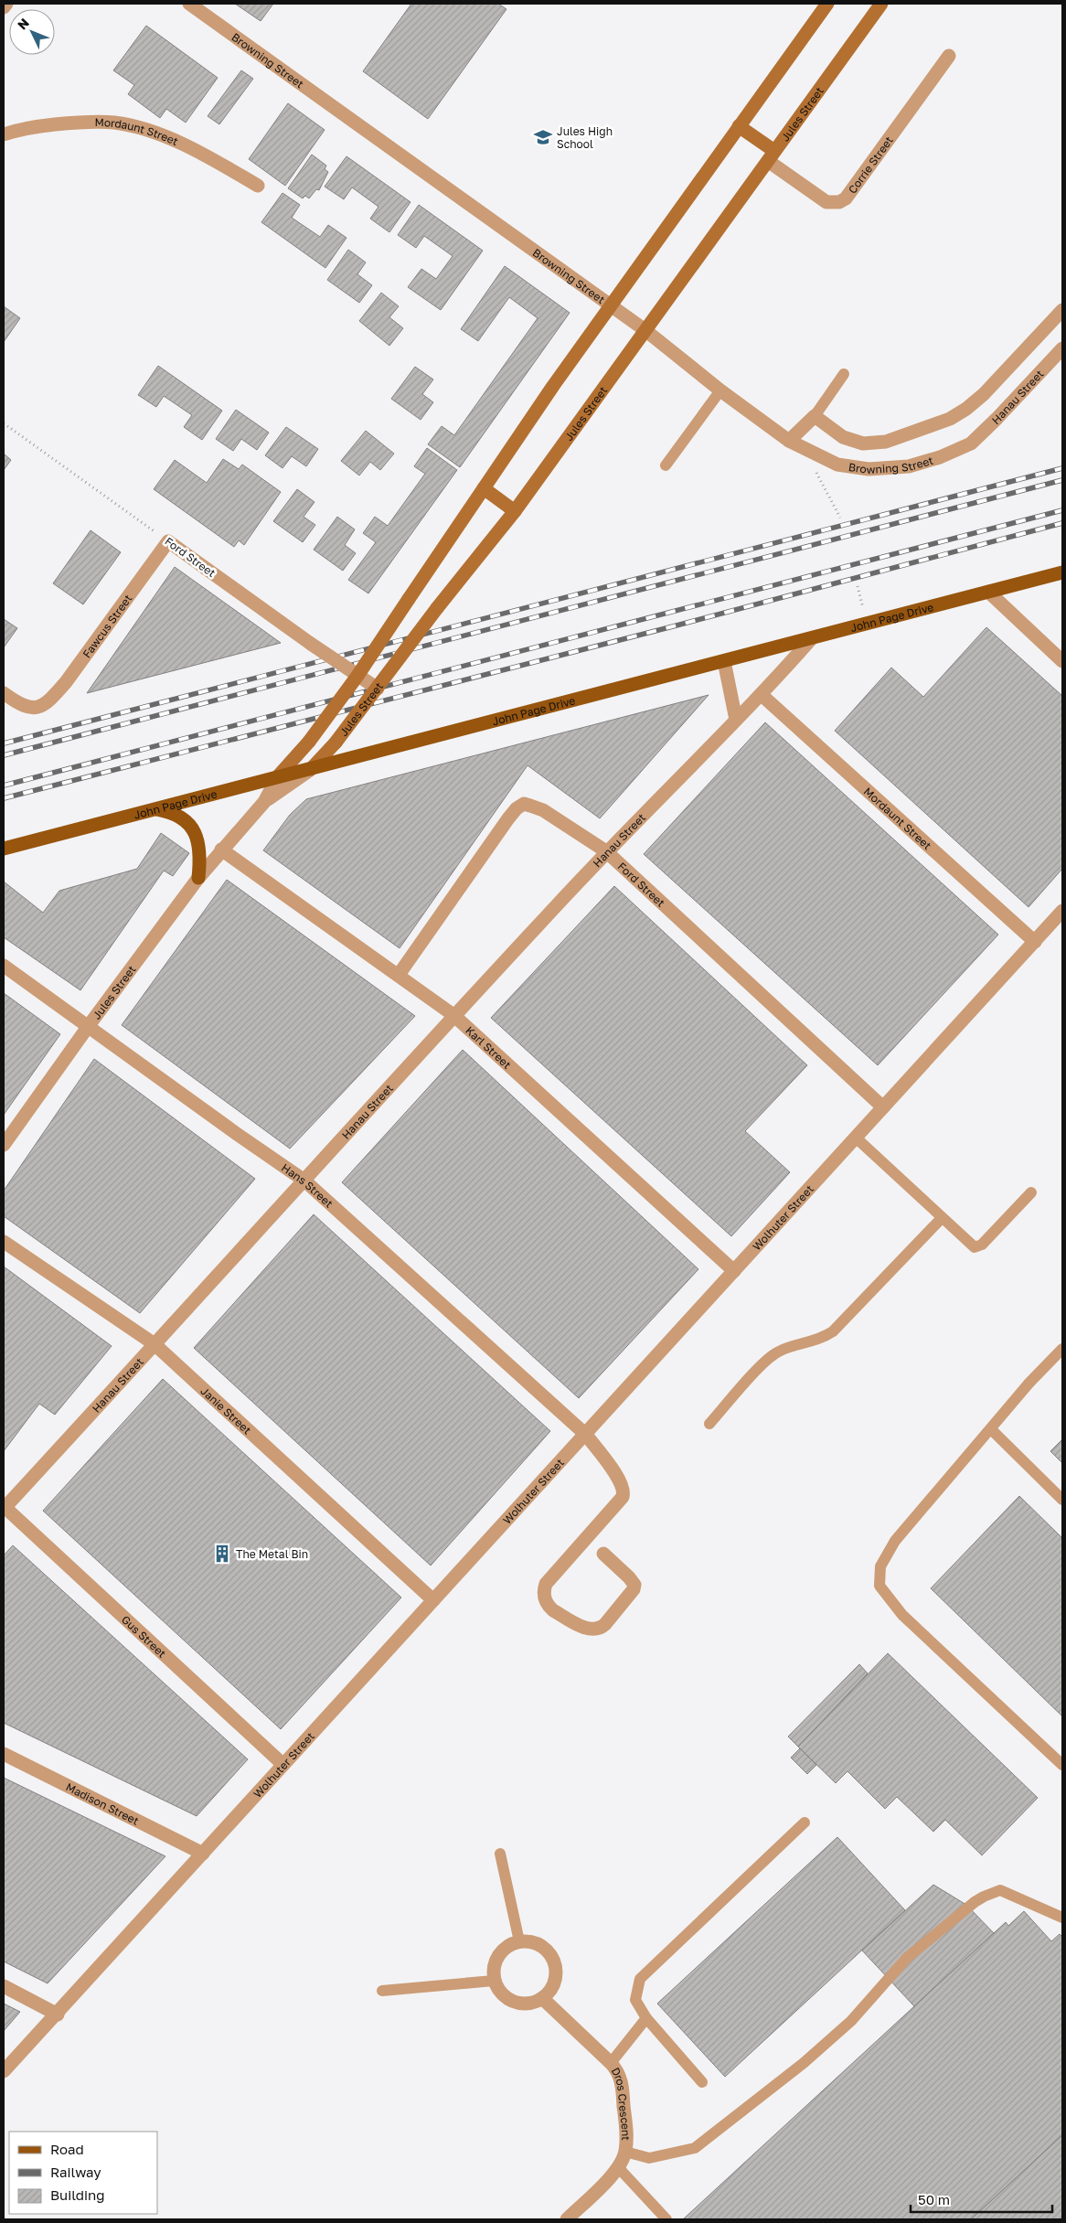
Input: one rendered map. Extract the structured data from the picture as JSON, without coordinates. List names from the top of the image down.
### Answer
{
  "streets": {
    "main road": ["Jules Street", "John Page Drive"],
    "street": [
      "Browning Street",
      "Mordaunt Street",
      "Corrie Street",
      "Hanau Street",
      "Ford Street",
      "Fawcus Street",
      "Karl Street",
      "Hans Street",
      "Wolhuter Street",
      "Janie Street",
      "Gus Street",
      "Madison Street",
      "Dros Crescent"
    ]
  },
  "crossings": [
    ["Browning Street", "Jules Street"],
    ["Browning Street", "Hanau Street"],
    ["Jules Street", "Corrie Street"],
    ["Jules Street", "Ford Street"],
    ["Jules Street", "John Page Drive"],
    ["Jules Street", "Karl Street"],
    ["Jules Street", "Hans Street"],
    ["Mordaunt Street", "Hanau Street"],
    ["Mordaunt Street", "Wolhuter Street"],
    ["Hanau Street", "Ford Street"],
    ["Hanau Street", "John Page Drive"],
    ["Hanau Street", "Karl Street"],
    ["Hanau Street", "Hans Street"],
    ["Hanau Street", "Janie Street"],
    ["Hanau Street", "Gus Street"],
    ["Ford Street", "Fawcus Street"],
    ["Ford Street", "Karl Street"],
    ["Ford Street", "Wolhuter Street"],
    ["Karl Street", "Wolhuter Street"],
    ["Hans Street", "Wolhuter Street"],
    ["Wolhuter Street", "Janie Street"],
    ["Wolhuter Street", "Gus Street"],
    ["Wolhuter Street", "Madison Street"]
  ],
  "places": {
    "school or university": ["Jules High School"],
    "building": ["The Metal Bin"]
  },
  "legend": ["Road", "Railway", "Building"],
  "scale_bar": "50 m",
  "north": "top left"
}
